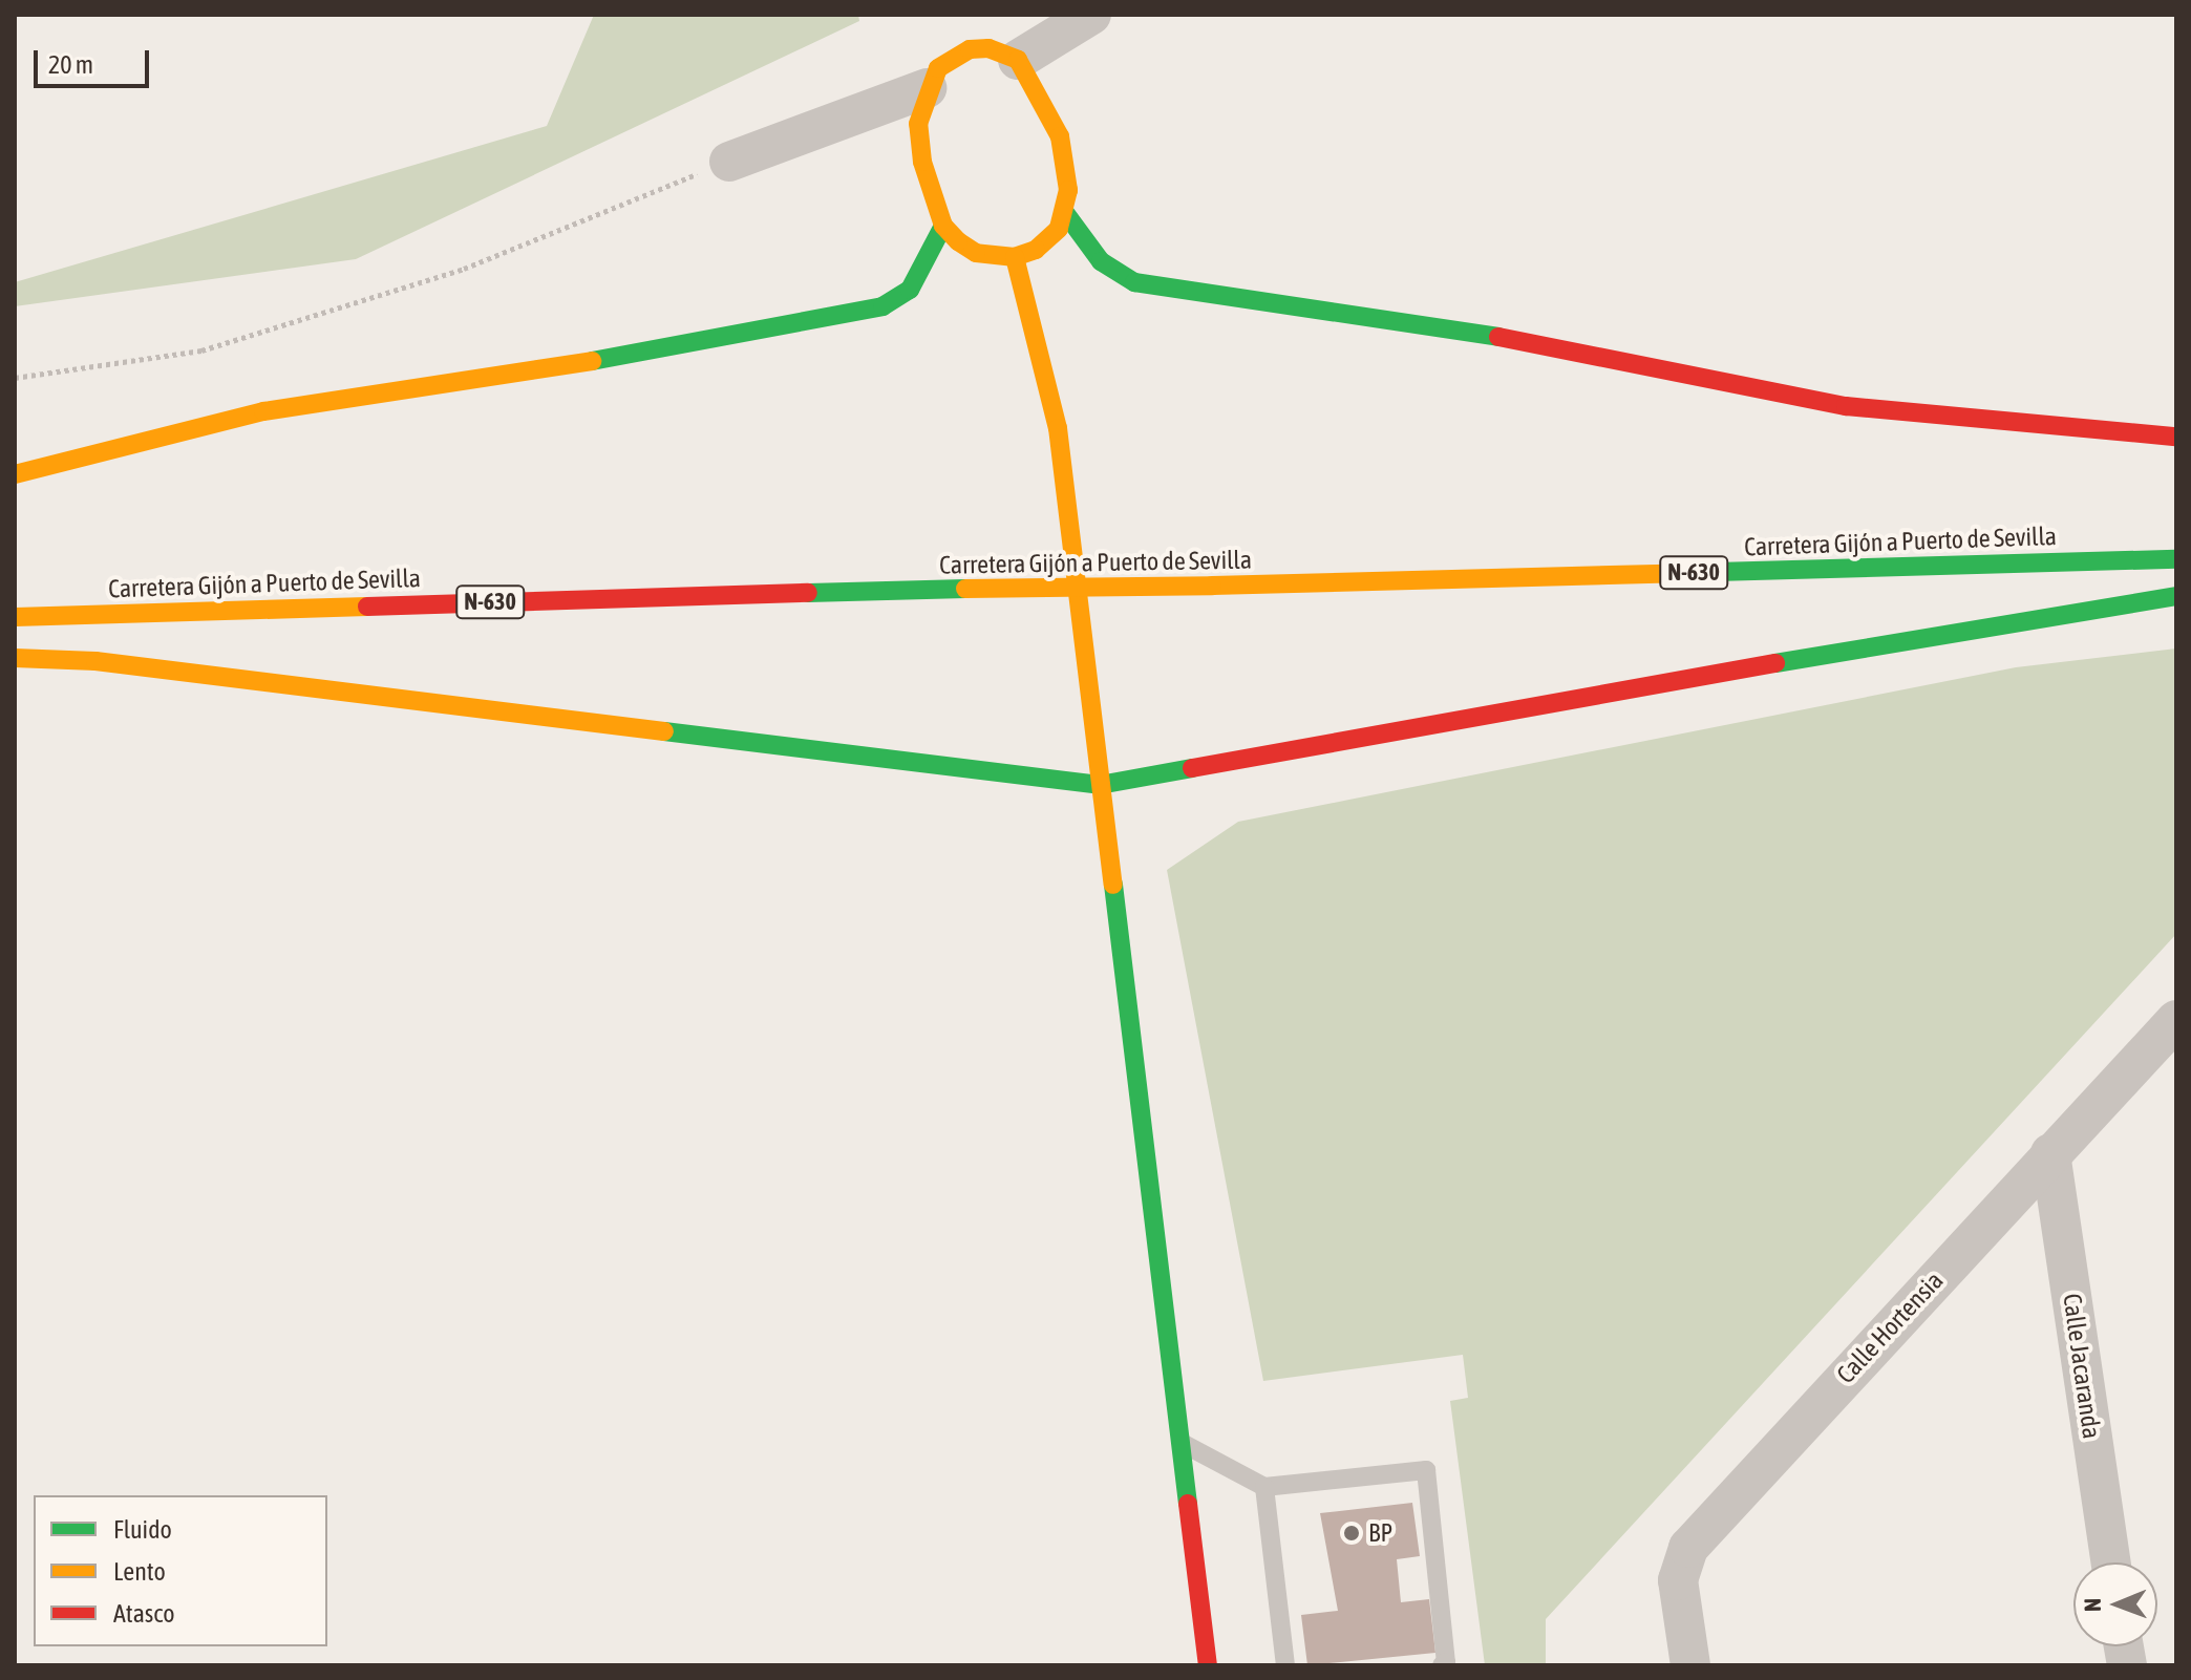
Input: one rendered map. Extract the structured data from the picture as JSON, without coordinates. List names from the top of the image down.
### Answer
{
  "streets": {
    "main road": ["Carretera Gijón a Puerto de Sevilla", "N-630"],
    "street": ["Calle Hortensia", "Calle Jacaranda"]
  },
  "crossings": [
    ["Calle Hortensia", "Calle Jacaranda"]
  ],
  "places": ["BP"],
  "legend": ["Fluido", "Lento", "Atasco"],
  "scale_bar": "20 m",
  "north": "left"
}
